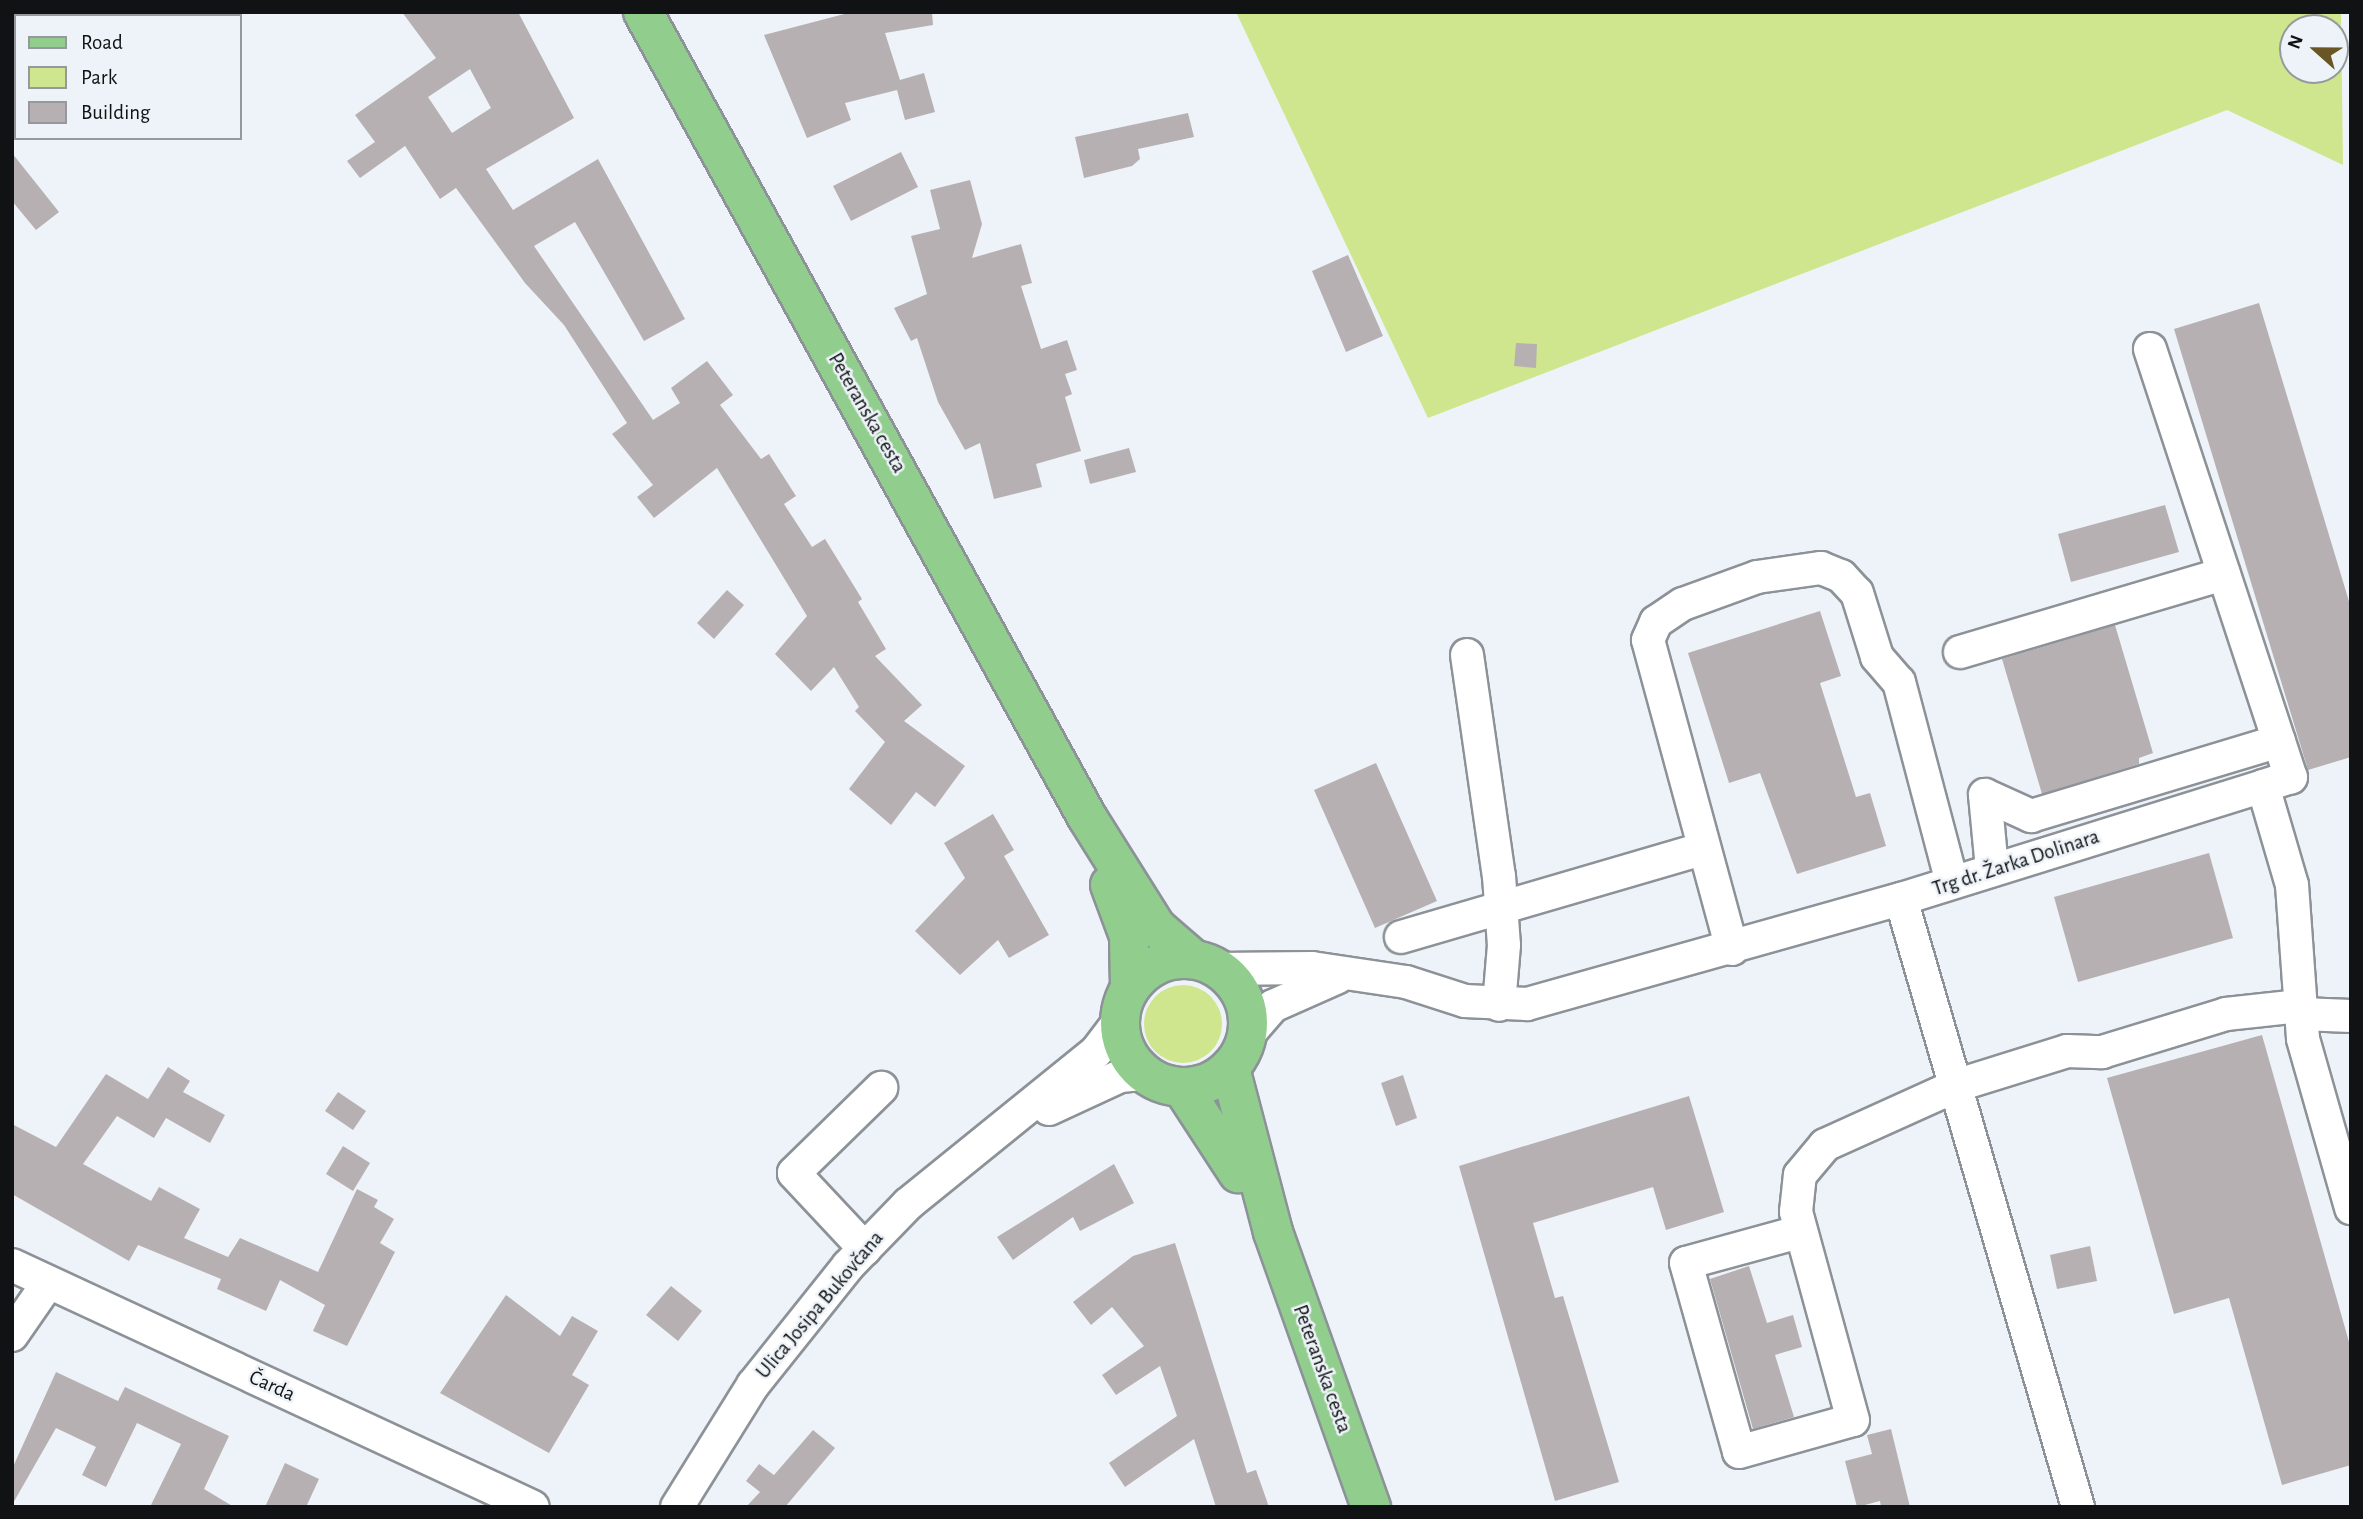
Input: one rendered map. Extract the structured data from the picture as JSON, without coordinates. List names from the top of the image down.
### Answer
{
  "streets": {
    "main road": ["Peteranska cesta"],
    "street": ["Trg dr. Žarka Dolinara", "Ulica Josipa Bukovčana", "Čarda"]
  },
  "crossings": [
    ["Peteranska cesta", "Trg dr. Žarka Dolinara"],
    ["Peteranska cesta", "Ulica Josipa Bukovčana"],
    ["Trg dr. Žarka Dolinara", "Ulica Josipa Bukovčana"]
  ],
  "legend": ["Road", "Park", "Building"],
  "north": "left"
}
